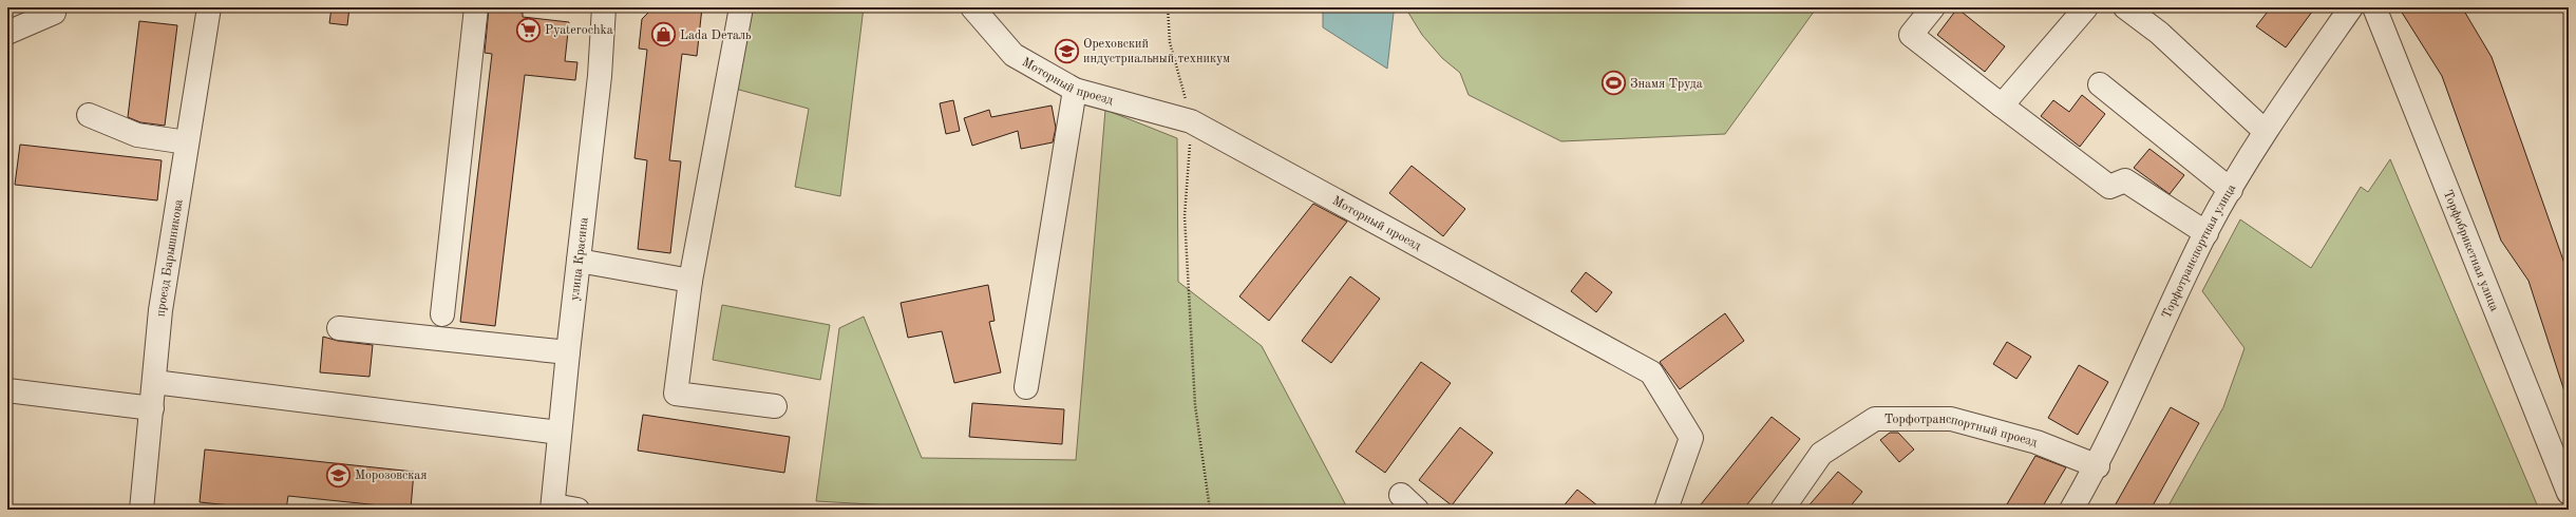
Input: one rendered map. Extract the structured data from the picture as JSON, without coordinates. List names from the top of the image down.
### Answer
{
  "streets": {
    "street": [
      "Моторный проезд",
      "Торфобрикетная улица",
      "Торфотранспортная улица",
      "проезд Барышникова",
      "улица Красина",
      "Торфотранспортный проезд"
    ]
  },
  "crossings": [
    ["Торфотранспортная улица", "Торфотранспортный проезд"]
  ],
  "places": {
    "supermarket": ["Pyaterochka"],
    "shop": ["Lada Dеталь"],
    "school or university": ["Ореховский индустриальный техникум", "Морозовская"],
    "sports": ["Знамя Труда"]
  }
}
